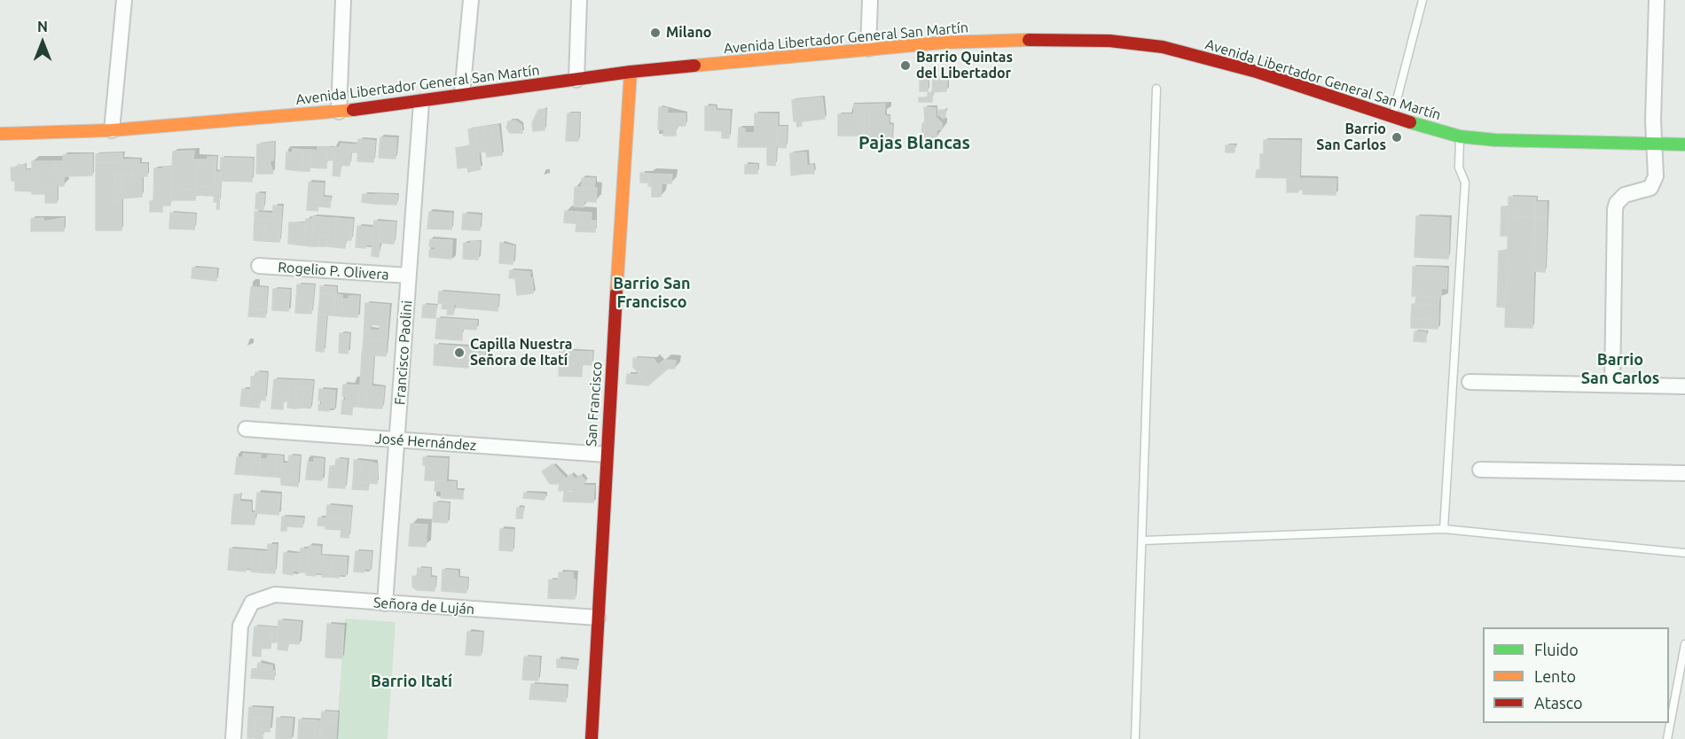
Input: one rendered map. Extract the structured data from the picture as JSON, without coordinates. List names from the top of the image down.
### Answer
{
  "streets": {
    "main road": ["Avenida Libertador General San Martín", "San Francisco"],
    "street": [
      "Rogelio P. Olivera",
      "Francisco Paolini",
      "José Hernández",
      "Señora de Luján"
    ]
  },
  "crossings": [
    ["Avenida Libertador General San Martín", "Francisco Paolini"],
    ["Avenida Libertador General San Martín", "San Francisco"],
    ["Rogelio P. Olivera", "Francisco Paolini"],
    ["Francisco Paolini", "José Hernández"],
    ["Francisco Paolini", "Señora de Luján"],
    ["San Francisco", "José Hernández"],
    ["San Francisco", "Señora de Luján"]
  ],
  "districts": [
    "Pajas Blancas",
    "Barrio San Francisco",
    "Barrio San Carlos",
    "Barrio Itatí"
  ],
  "places": [
    "Milano",
    "Barrio Quintas del Libertador",
    "Barrio San Carlos",
    "Capilla Nuestra Señora de Itatí"
  ],
  "legend": ["Fluido", "Lento", "Atasco"],
  "north": "top"
}
